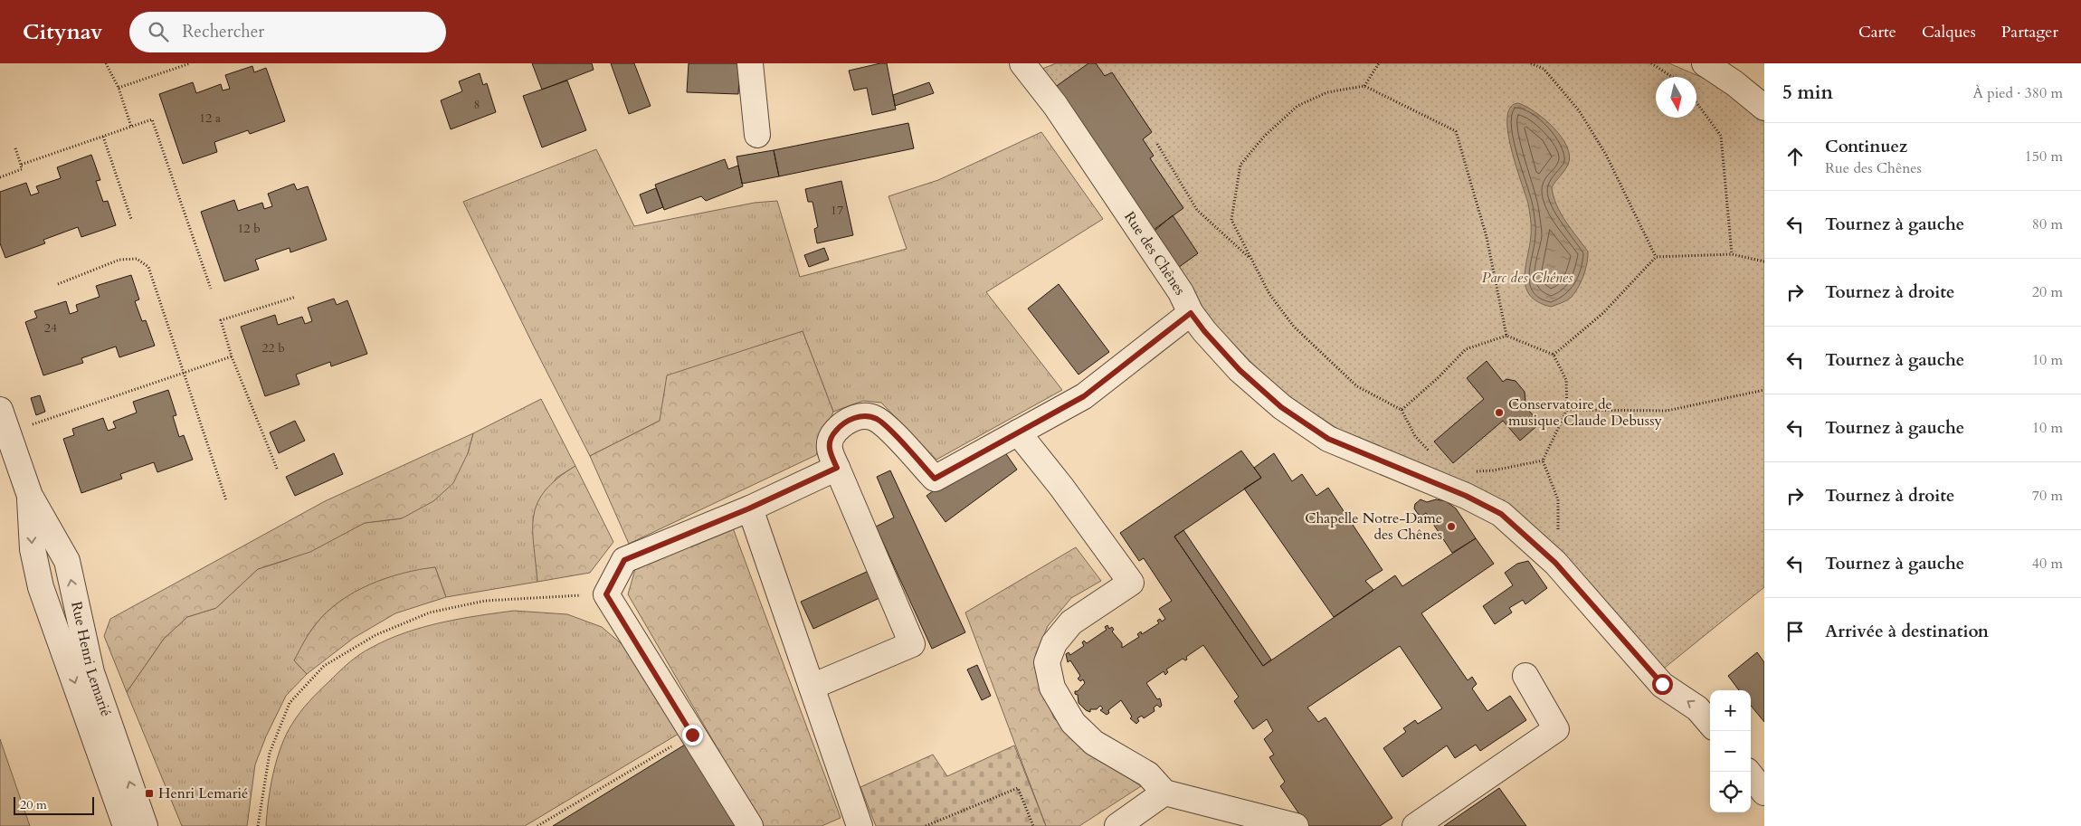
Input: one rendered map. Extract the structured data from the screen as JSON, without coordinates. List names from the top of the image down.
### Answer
{
  "streets": {
    "street": ["Rue des Chênes", "Rue Henri Lemarié"]
  },
  "one_way": ["Rue des Chênes"],
  "parks": ["Parc des Chênes"],
  "places": {
    "other": ["Conservatoire de musique Claude Debussy", "Chapelle Notre-Dame des Chênes"],
    "transit": ["Henri Lemarié"]
  },
  "house_numbers": [
    "8",
    "12 a",
    "17",
    "12 b",
    "24",
    "22 b"
  ],
  "scale_bar": "20 m",
  "north": "bottom",
  "page": {
    "header": "Citynav",
    "search": "Rechercher",
    "nav": ["Carte", "Calques", "Partager"],
    "heading": ["5 min", "À pied · 380 m"],
    "list": [
      ["Continuez", "Rue des Chênes", "150 m"],
      ["Tournez à gauche", "80 m"],
      ["Tournez à droite", "20 m"],
      ["Tournez à gauche", "10 m"],
      ["Tournez à gauche", "10 m"],
      ["Tournez à droite", "70 m"],
      ["Tournez à gauche", "40 m"],
      "Arrivée à destination"
    ],
    "map_buttons": ["+", "−"],
    "scale": "20 m"
  }
}
